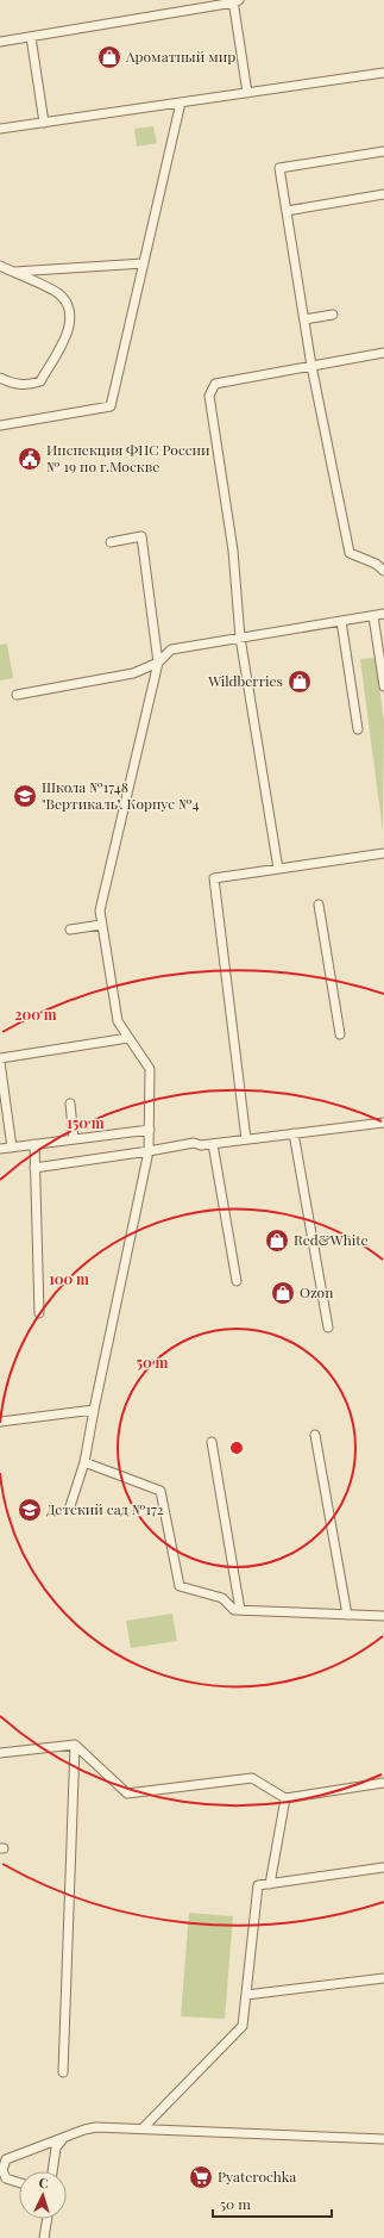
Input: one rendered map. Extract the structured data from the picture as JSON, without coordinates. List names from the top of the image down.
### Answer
{
  "places": {
    "shop": [
      "Ароматный мир",
      "Wildberries",
      "Red&White",
      "Ozon"
    ],
    "public building": ["Инспекция ФНС России № 19 по г.Москве"],
    "school or university": ["Школа №1748 \"Вертикаль\". Корпус №4", "Детский сад №172"],
    "supermarket": ["Pyaterochka"]
  },
  "scale_bar": "50 m",
  "north": "top",
  "rings": [
    "200 m",
    "150 m",
    "100 m",
    "50 m"
  ]
}
